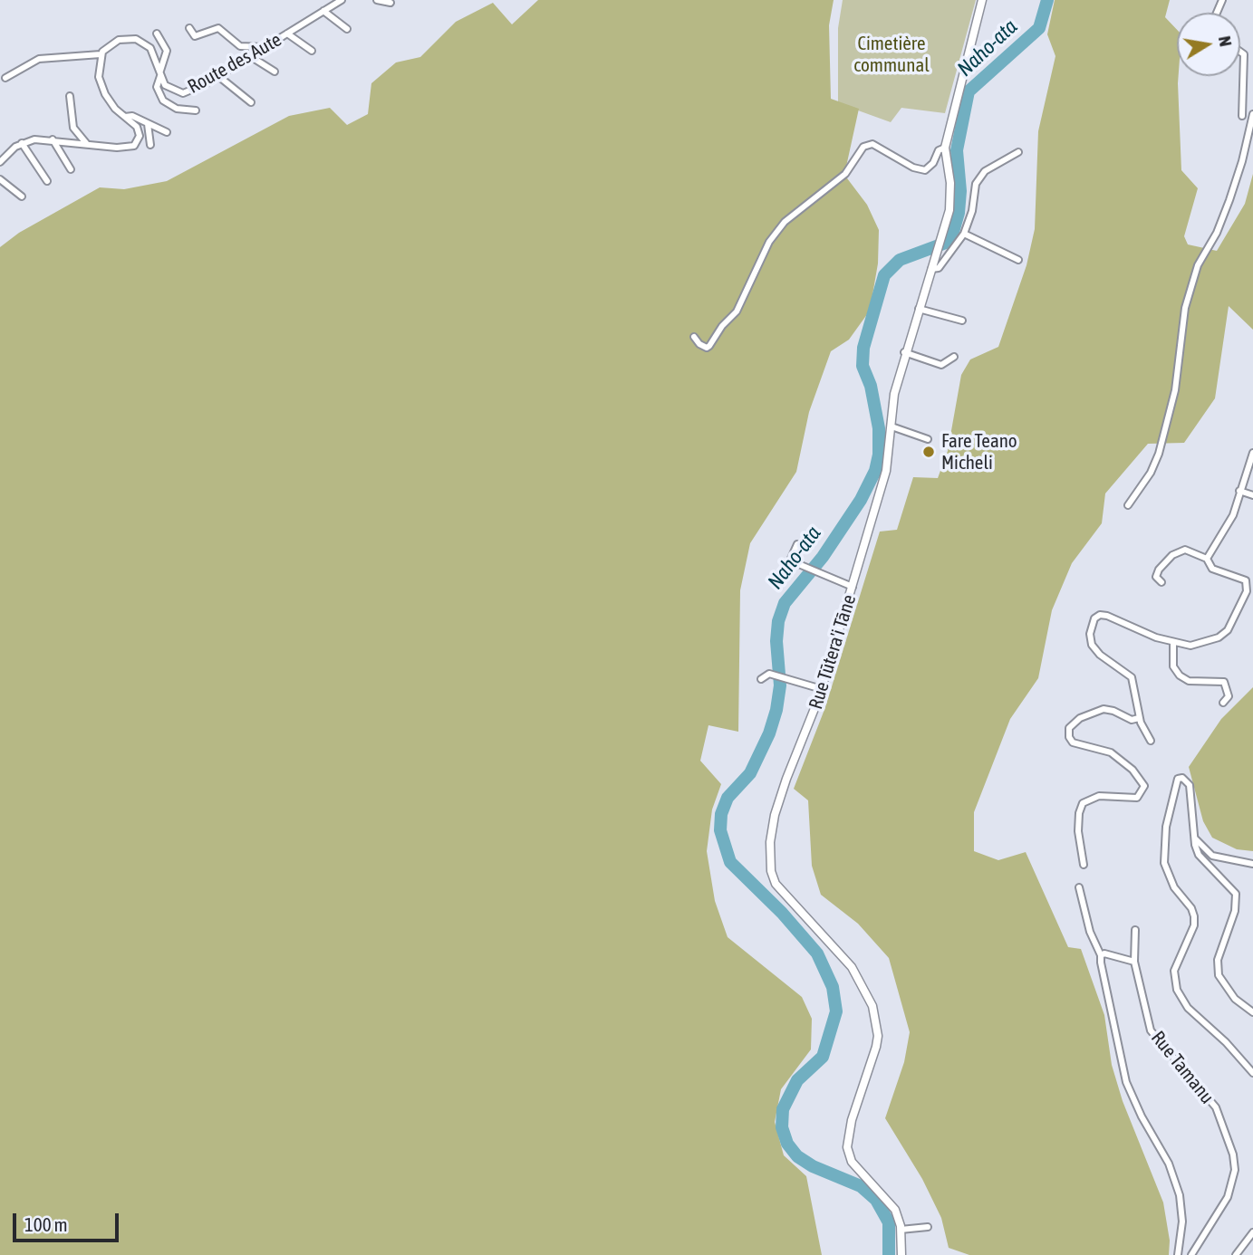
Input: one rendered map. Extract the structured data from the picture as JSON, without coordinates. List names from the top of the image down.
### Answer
{
  "streets": {
    "street": ["Route des Aute", "Rue Tūtera'i Tāne", "Rue Tamanu"]
  },
  "water": ["Naho-ata"],
  "parks": ["Cimetière communal"],
  "places": ["Fare Teano Micheli"],
  "scale_bar": "100 m",
  "north": "right"
}
